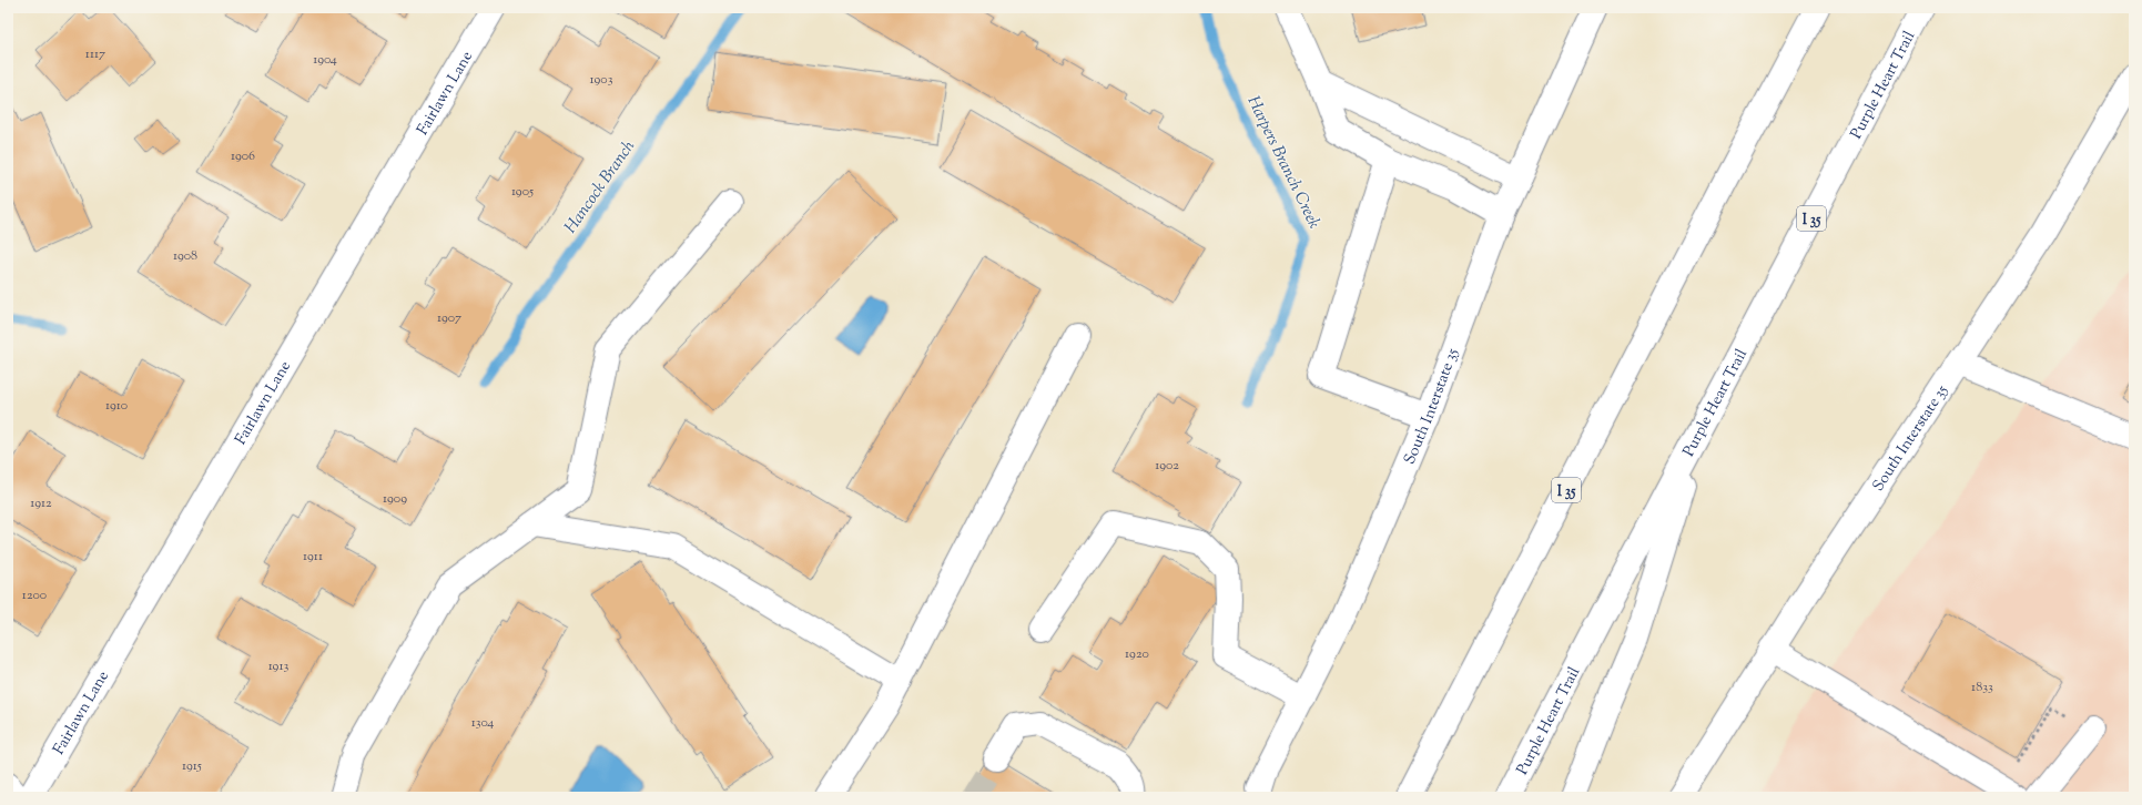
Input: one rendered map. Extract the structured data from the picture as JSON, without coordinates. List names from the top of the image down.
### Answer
{
  "streets": {
    "main road": [
      "Purple Heart Trail",
      "Fairlawn Lane",
      "I 35",
      "South Interstate 35"
    ]
  },
  "water": ["Harpers Branch Creek", "Hancock Branch"],
  "house_numbers": [
    "1117",
    "1904",
    "1903",
    "1906",
    "1905",
    "1908",
    "1907",
    "1910",
    "1902",
    "1909",
    "1912",
    "1911",
    "1200",
    "1920",
    "1913",
    "1833",
    "1304",
    "1915"
  ]
}
